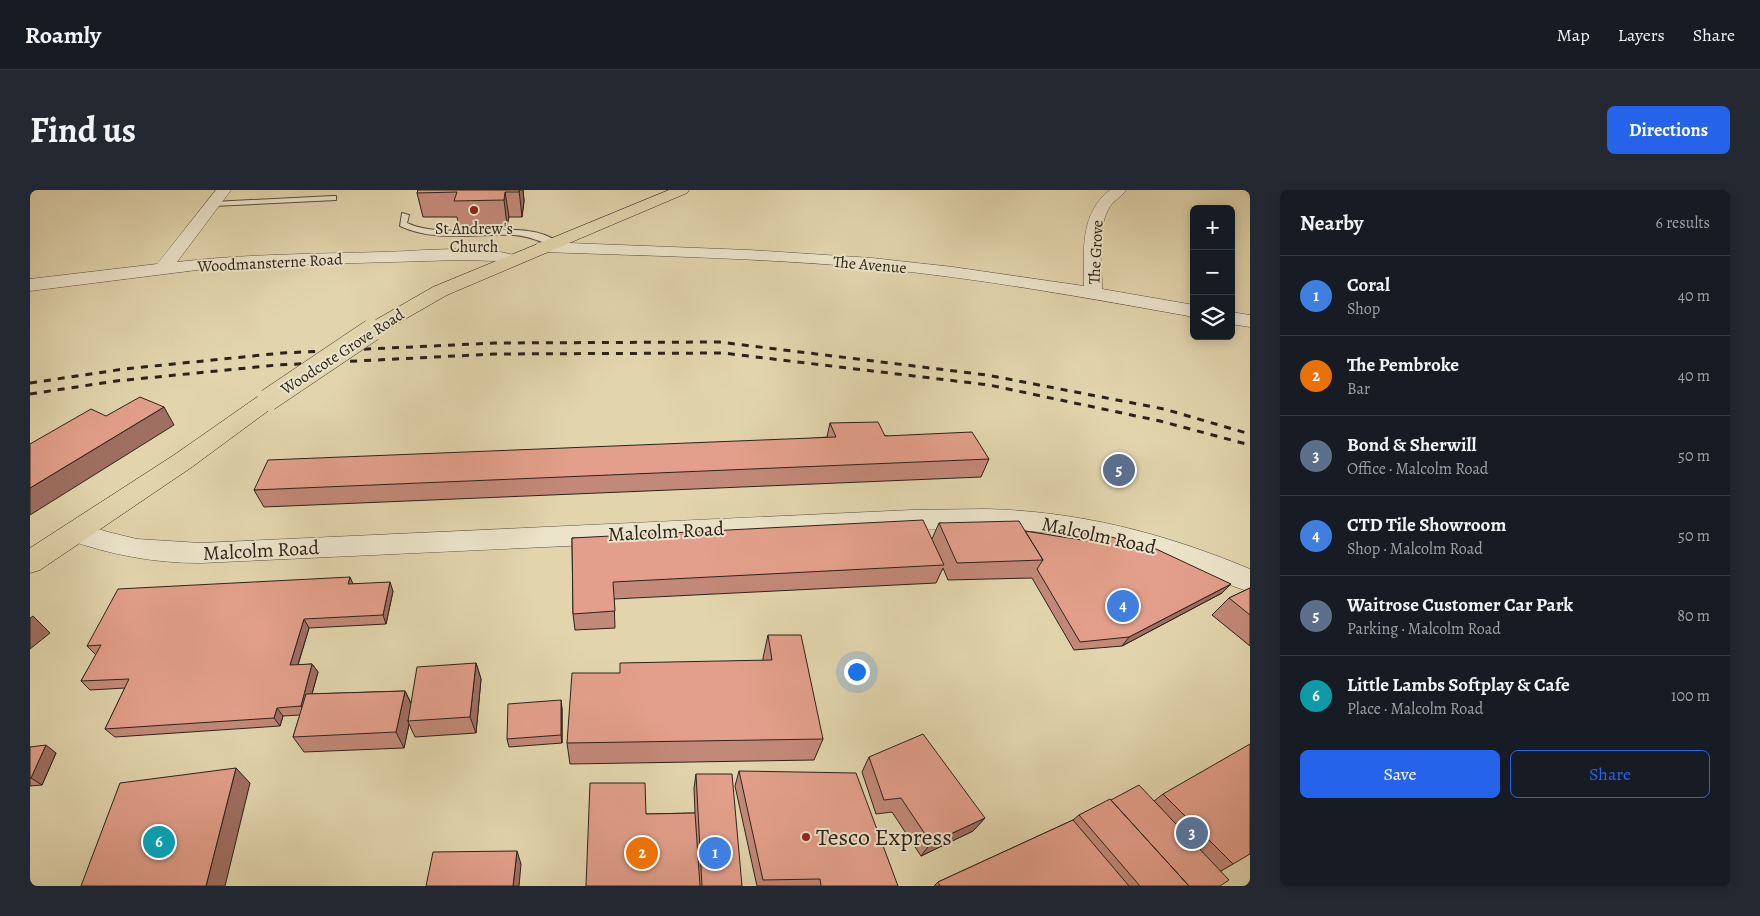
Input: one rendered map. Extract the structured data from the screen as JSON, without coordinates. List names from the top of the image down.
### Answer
{
  "streets": {
    "main road": ["Woodcote Grove Road"],
    "street": [
      "The Grove",
      "Woodmansterne Road",
      "The Avenue",
      "Malcolm Road"
    ]
  },
  "crossings": [
    ["The Grove", "The Avenue"],
    ["Woodmansterne Road", "Woodcote Grove Road"],
    ["The Avenue", "Woodcote Grove Road"],
    ["Woodcote Grove Road", "Malcolm Road"]
  ],
  "places": ["St Andrew's Church", "Tesco Express"],
  "page": {
    "header": "Roamly",
    "nav": ["Map", "Layers", "Share"],
    "title": "Find us",
    "buttons": [
      "Directions",
      ["Save", "Share"]
    ],
    "heading": ["Nearby", "6 results"],
    "map_buttons": ["+", "−"],
    "list": [
      {
        "mark": "1",
        "name": "Coral",
        "note": "Shop",
        "value": "40 m"
      },
      {
        "mark": "2",
        "name": "The Pembroke",
        "note": "Bar",
        "value": "40 m"
      },
      {
        "mark": "3",
        "name": "Bond & Sherwill",
        "note": "Office · Malcolm Road",
        "value": "50 m"
      },
      {
        "mark": "4",
        "name": "CTD Tile Showroom",
        "note": "Shop · Malcolm Road",
        "value": "50 m"
      },
      {
        "mark": "5",
        "name": "Waitrose Customer Car Park",
        "note": "Parking · Malcolm Road",
        "value": "80 m"
      },
      {
        "mark": "6",
        "name": "Little Lambs Softplay & Cafe",
        "note": "Place · Malcolm Road",
        "value": "100 m"
      }
    ],
    "pins": [
      "5",
      "4",
      "3",
      "6",
      "1",
      "2"
    ]
  }
}
